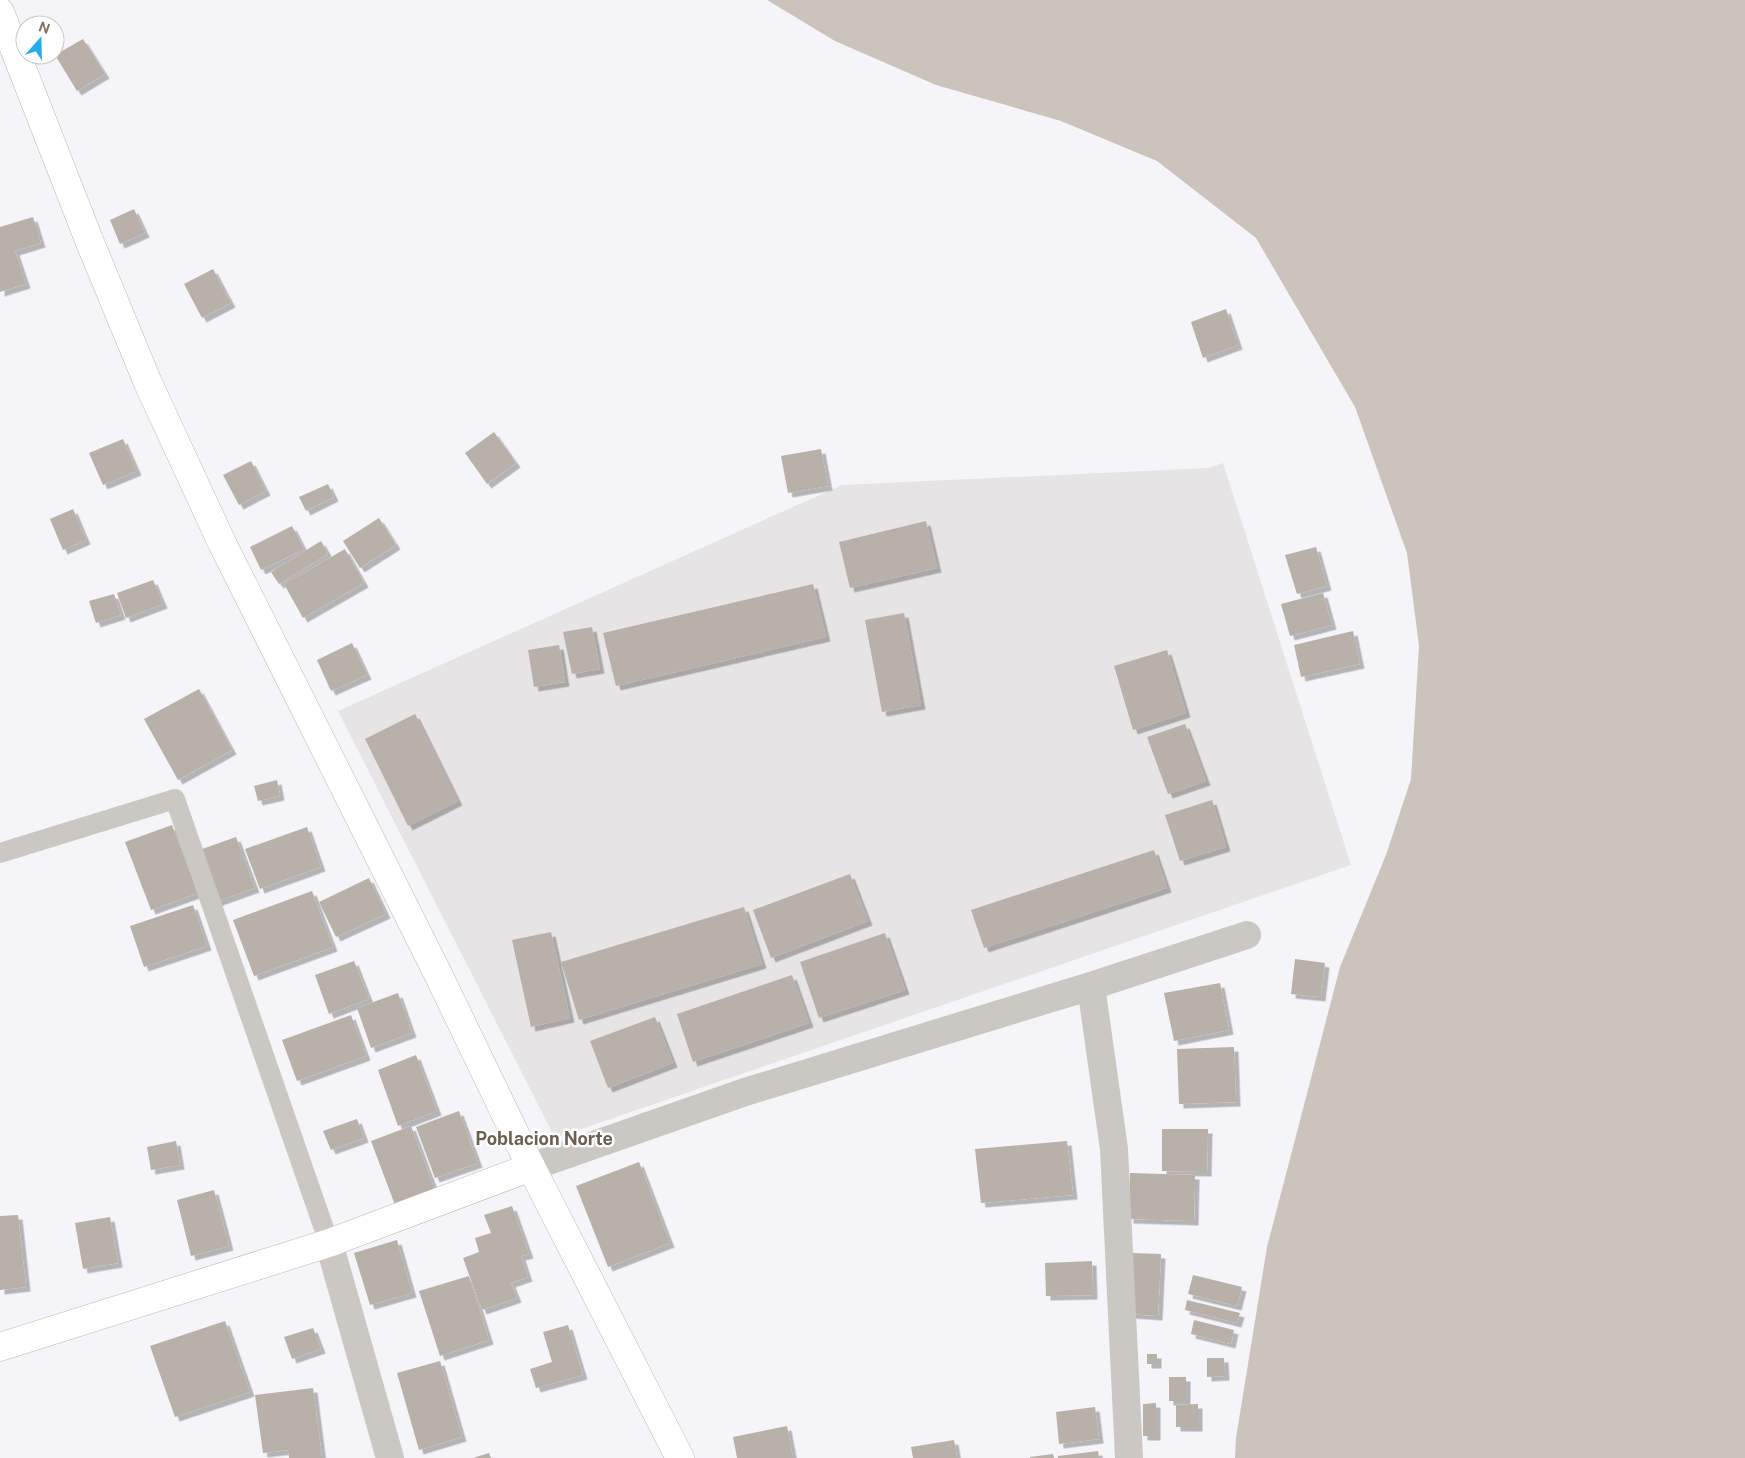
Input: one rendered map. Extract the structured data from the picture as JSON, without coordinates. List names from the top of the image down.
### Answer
{
  "districts": ["Poblacion Norte"],
  "north": "top"
}
